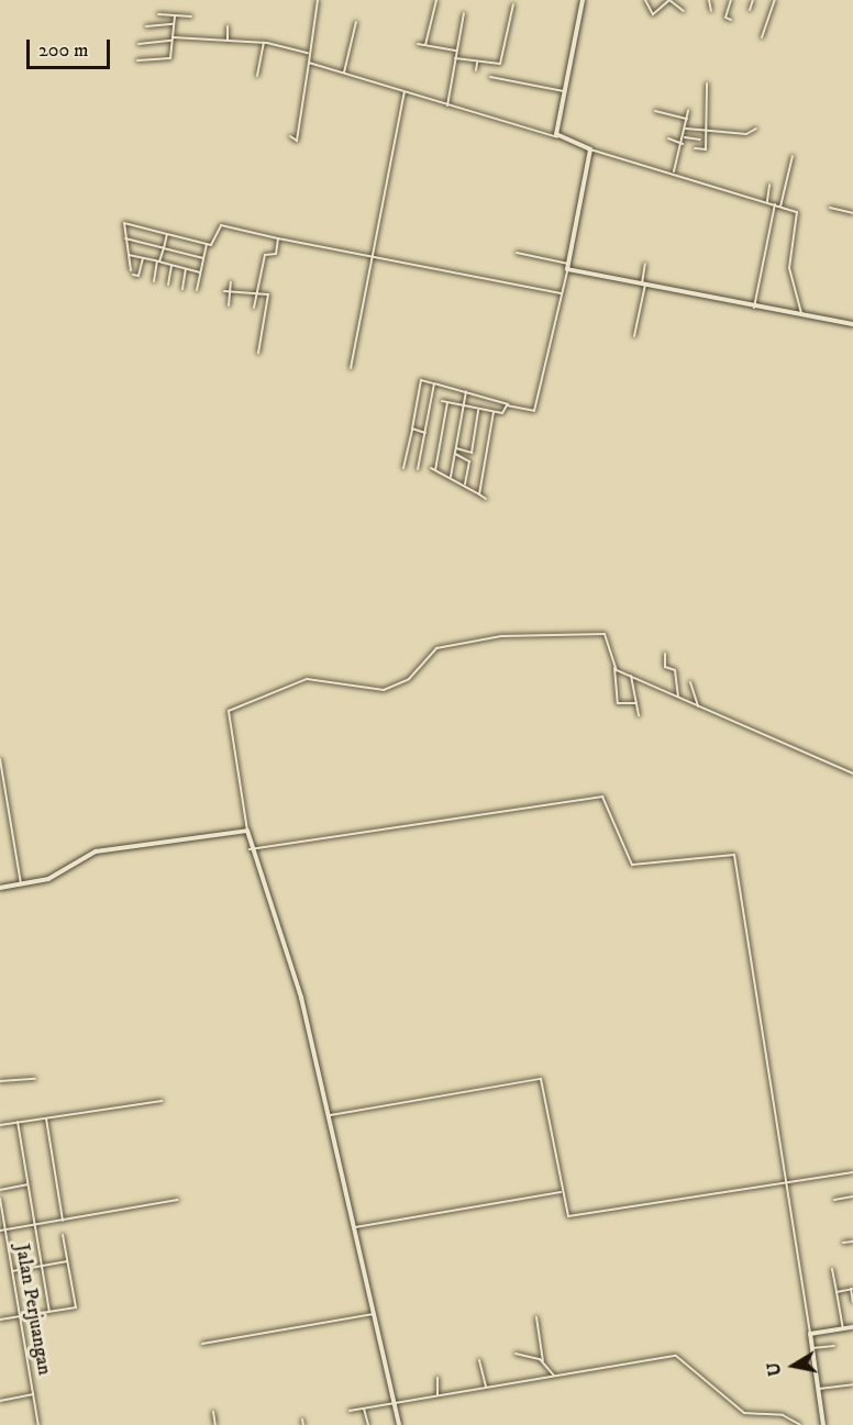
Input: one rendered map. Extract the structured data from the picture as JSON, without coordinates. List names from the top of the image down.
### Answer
{
  "streets": {
    "street": ["Jalan Perjuangan"]
  },
  "scale_bar": "200 m",
  "north": "left"
}
